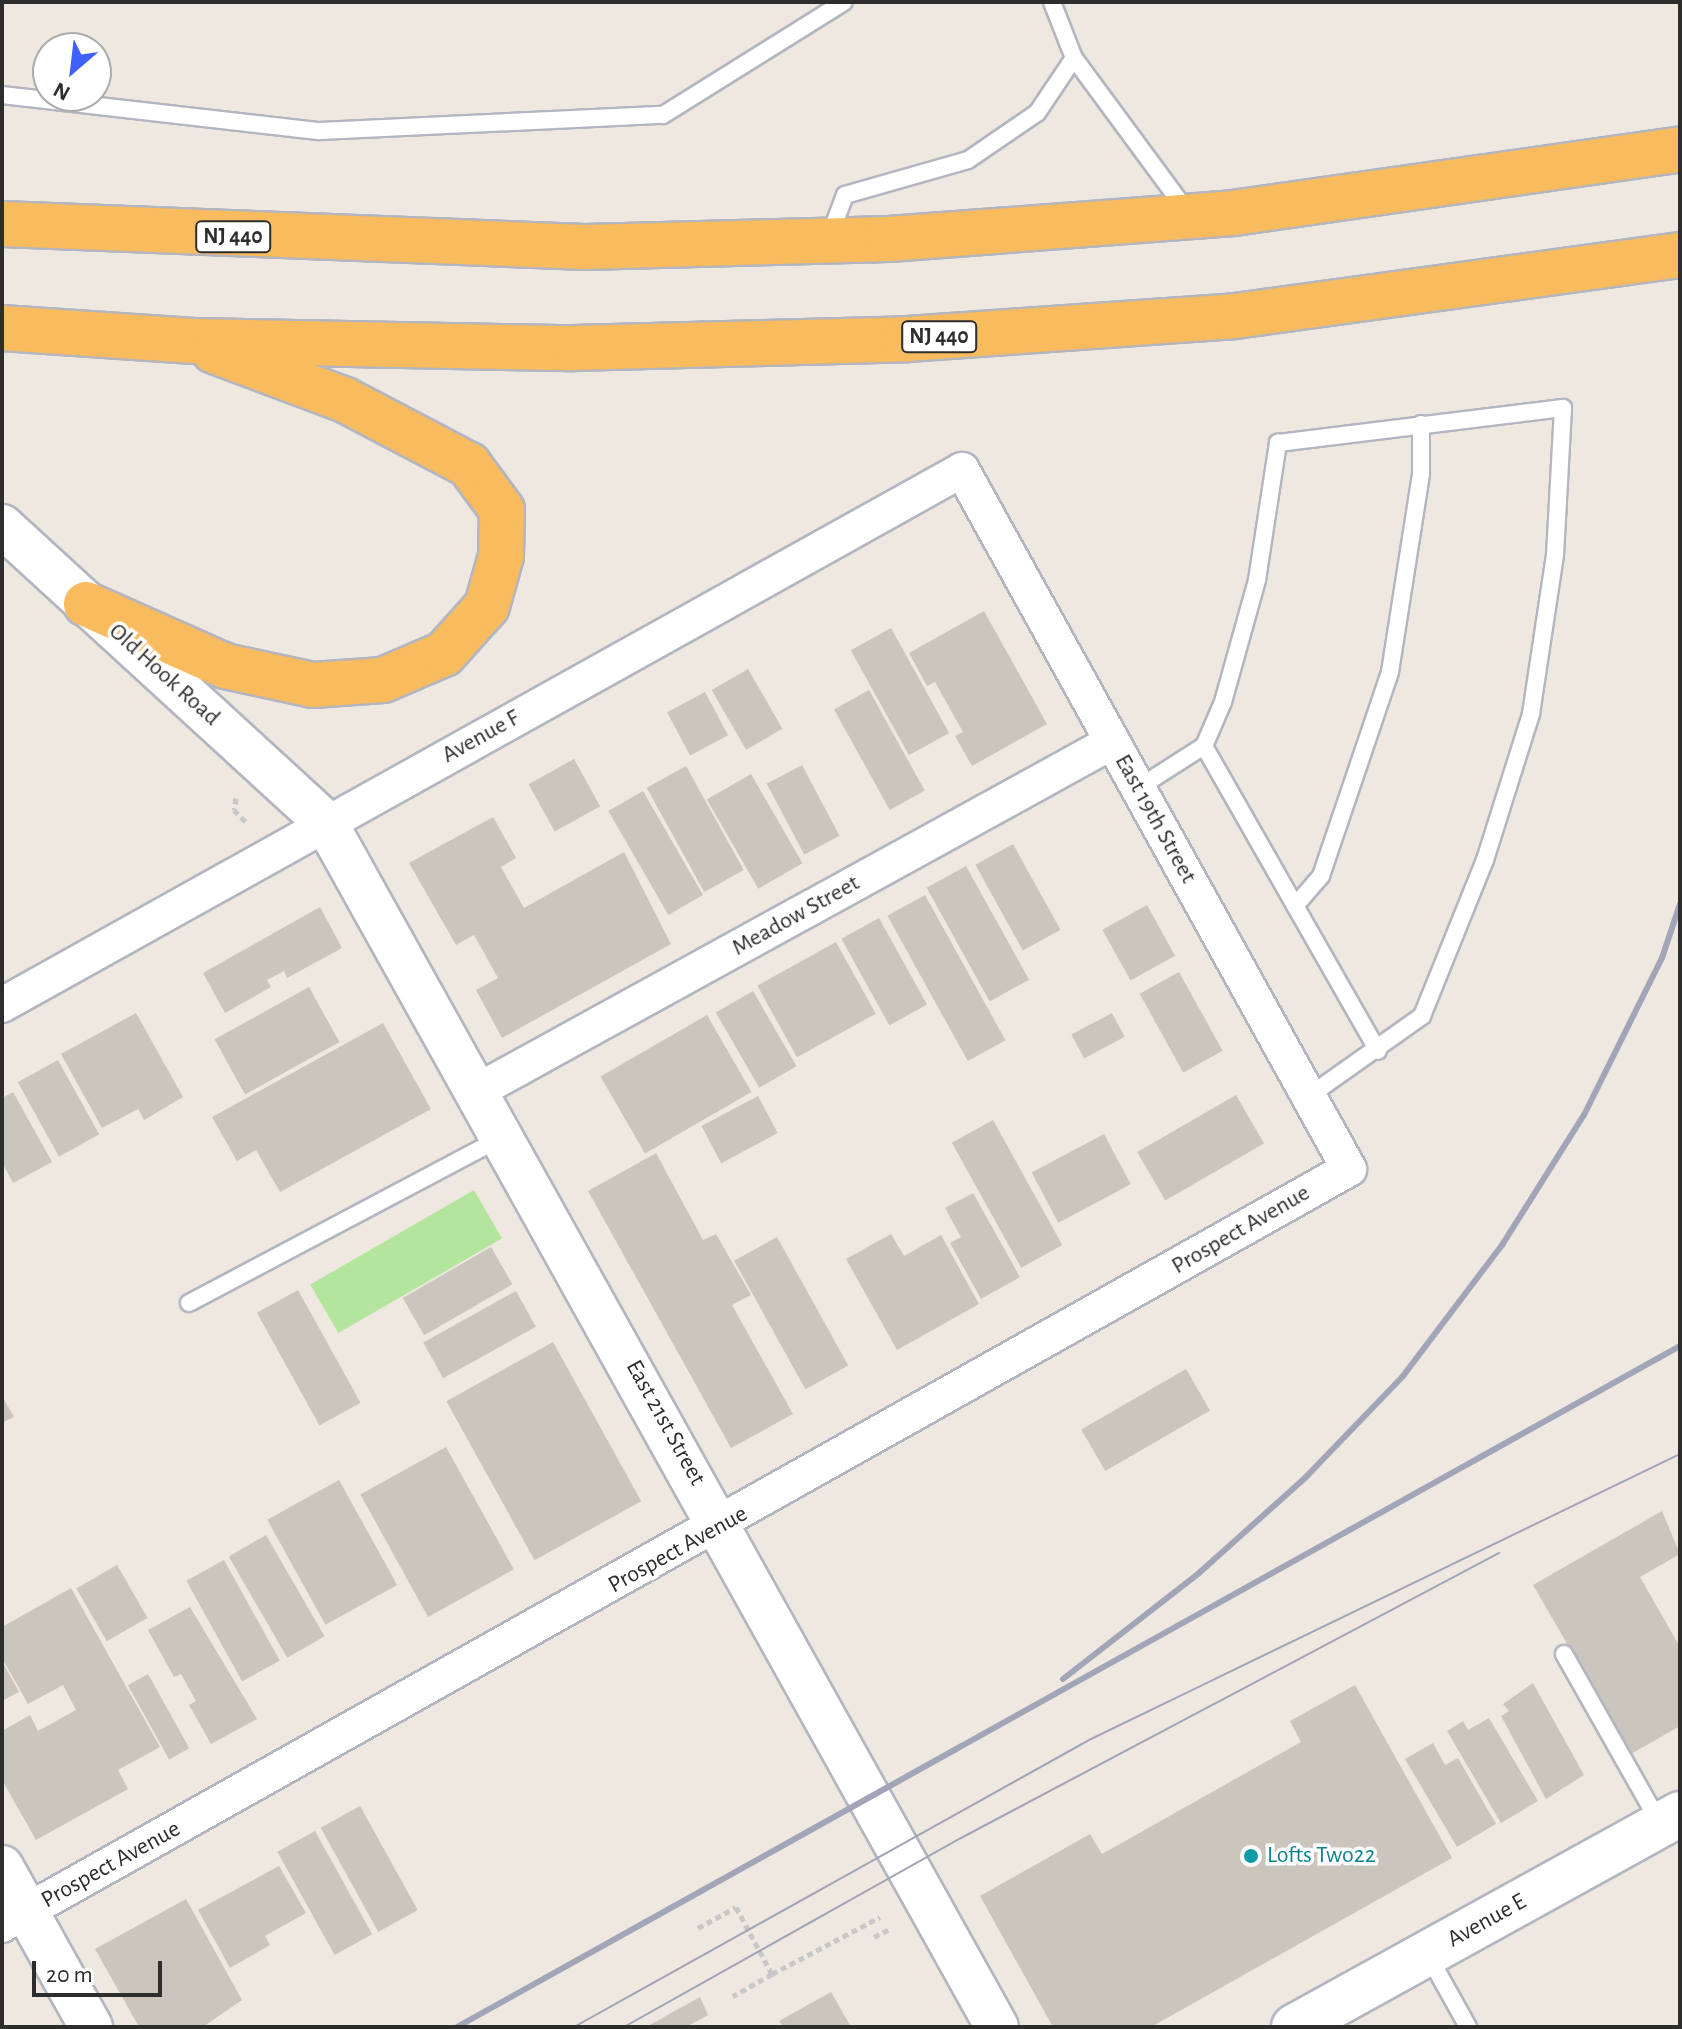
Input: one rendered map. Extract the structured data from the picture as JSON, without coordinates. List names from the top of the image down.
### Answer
{
  "streets": {
    "highway": ["NJ 440"],
    "main road": ["Avenue E"],
    "street": [
      "Old Hook Road",
      "Avenue F",
      "East 19th Street",
      "Meadow Street",
      "Prospect Avenue",
      "East 21st Street"
    ]
  },
  "crossings": [
    ["Old Hook Road", "Avenue F"],
    ["Old Hook Road", "East 21st Street"],
    ["Avenue F", "East 19th Street"],
    ["Avenue F", "East 21st Street"],
    ["East 19th Street", "Meadow Street"],
    ["East 19th Street", "Prospect Avenue"],
    ["Meadow Street", "East 21st Street"],
    ["Prospect Avenue", "East 21st Street"]
  ],
  "places": ["Lofts Two22"],
  "scale_bar": "20 m",
  "north": "bottom left"
}
